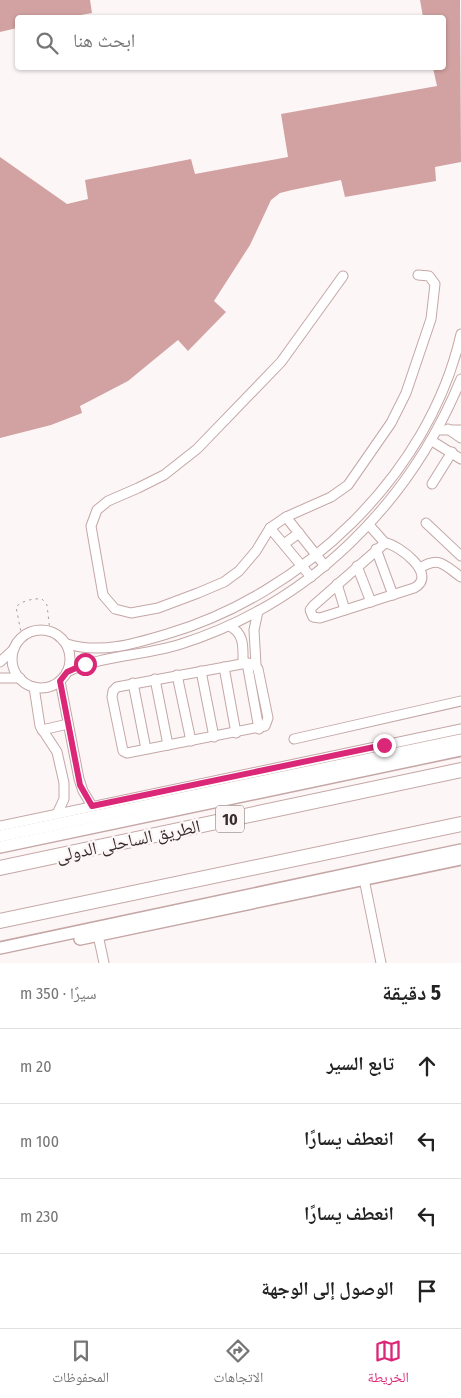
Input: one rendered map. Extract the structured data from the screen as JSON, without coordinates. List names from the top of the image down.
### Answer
{
  "streets": {
    "highway": ["10", "الطريق الساحلى الدولى"]
  },
  "page": {
    "search": "ابحث هنا",
    "heading": ["5 دقيقة", "سيرًا · 350 m"],
    "list": [
      ["تابع السير", "20 m"],
      ["انعطف يسارًا", "100 m"],
      ["انعطف يسارًا", "230 m"],
      "الوصول إلى الوجهة"
    ],
    "nav": ["الخريطة", "الاتجاهات", "المحفوظات"]
  }
}
